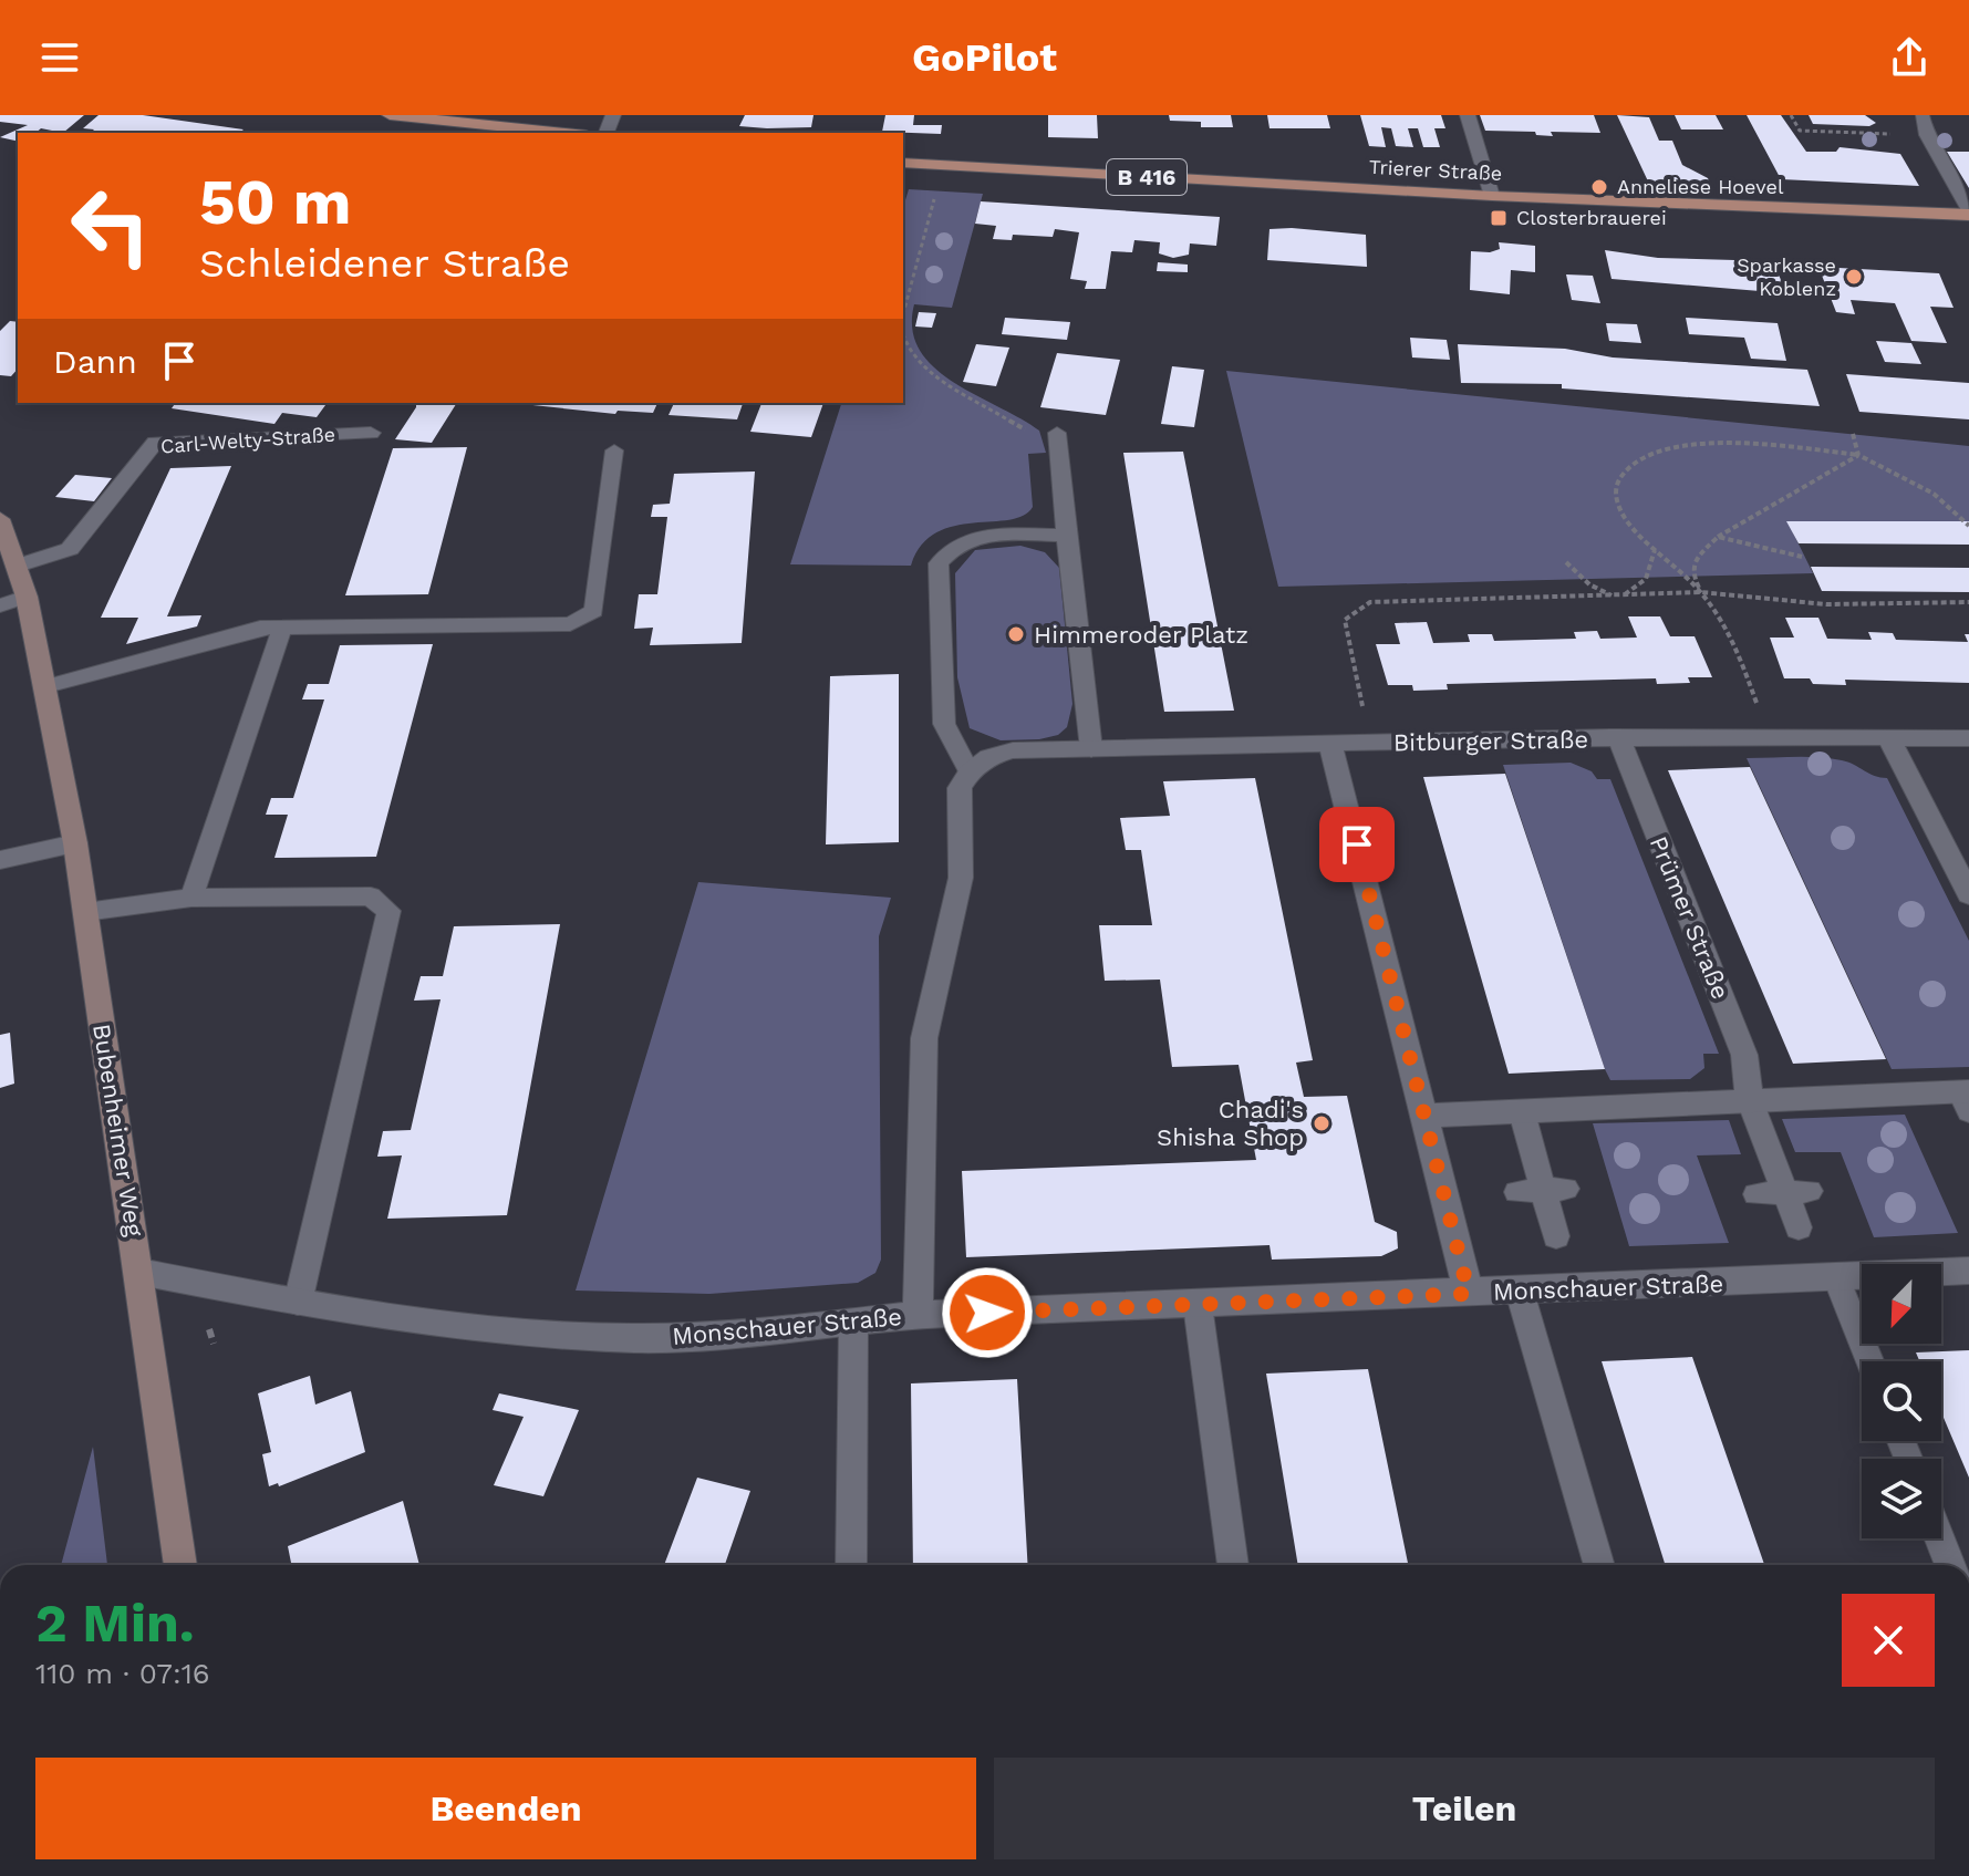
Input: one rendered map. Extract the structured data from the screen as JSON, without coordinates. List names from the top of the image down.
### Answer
{
  "streets": {
    "main road": ["Trierer Straße", "B 416"],
    "street": [
      "Carl-Welty-Straße",
      "Bitburger Straße",
      "Prümer Straße",
      "Bubenheimer Weg",
      "Monschauer Straße"
    ]
  },
  "crossings": [
    ["Carl-Welty-Straße", "Bubenheimer Weg"],
    ["Bitburger Straße", "Prümer Straße"],
    ["Bubenheimer Weg", "Monschauer Straße"]
  ],
  "places": {
    "other": [
      "Anneliese Hoevel",
      "Sparkasse Koblenz",
      "Himmeroder Platz",
      "Chadi's Shisha Shop"
    ],
    "transit": ["Closterbrauerei"]
  },
  "north": "bottom left",
  "page": {
    "header": "GoPilot",
    "turn": ["50 m", "Schleidener Straße"],
    "then": "Dann",
    "heading": ["2 Min.", "110 m · 07:16"],
    "buttons": ["Beenden", "Teilen"]
  }
}
